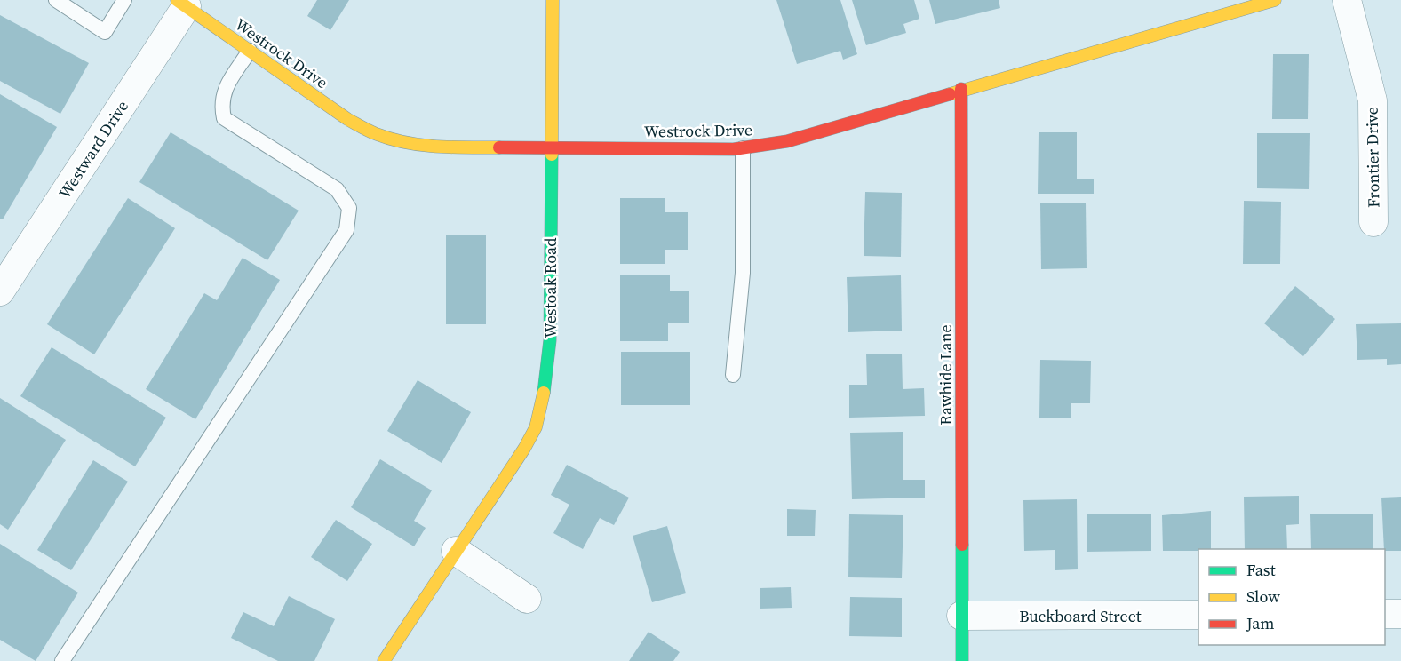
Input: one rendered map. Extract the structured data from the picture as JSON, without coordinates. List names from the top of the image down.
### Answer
{
  "streets": {
    "street": [
      "Westrock Drive",
      "Westward Drive",
      "Frontier Drive",
      "Westoak Road",
      "Rawhide Lane",
      "Buckboard Street"
    ]
  },
  "crossings": [
    ["Westrock Drive", "Westward Drive"],
    ["Westrock Drive", "Westoak Road"],
    ["Westrock Drive", "Rawhide Lane"],
    ["Rawhide Lane", "Buckboard Street"]
  ],
  "legend": ["Fast", "Slow", "Jam"]
}
